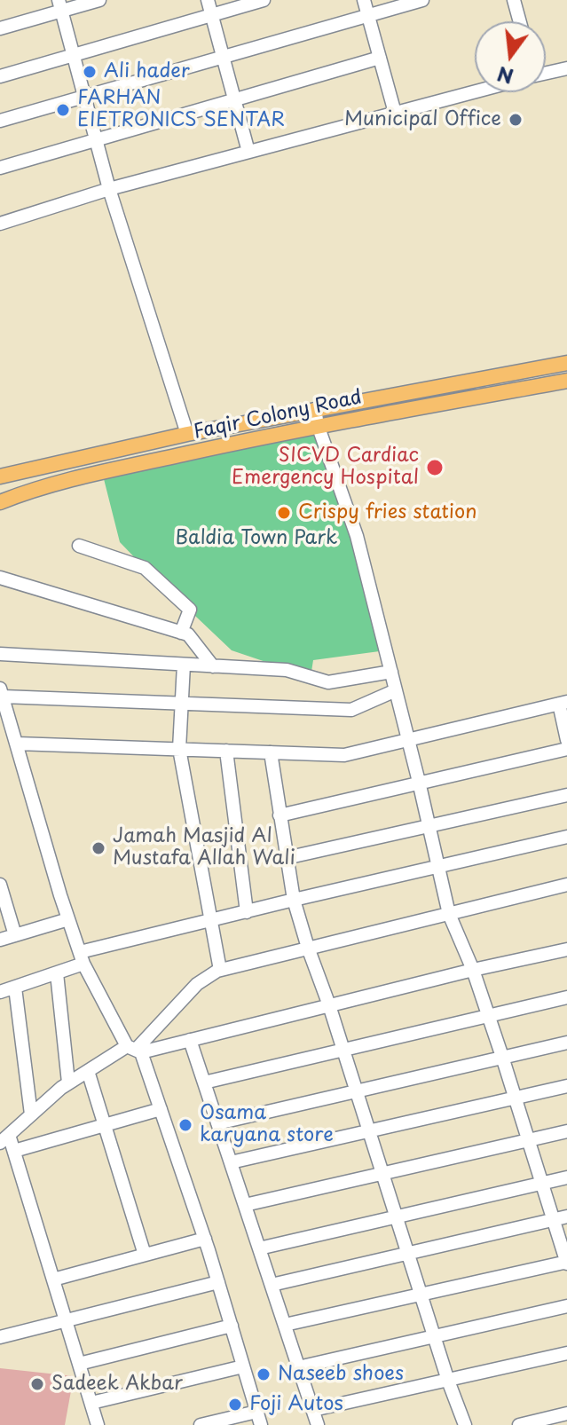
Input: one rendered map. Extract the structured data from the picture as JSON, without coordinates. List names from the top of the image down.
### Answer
{
  "streets": {
    "main road": ["Faqir Colony Road"]
  },
  "parks": ["Baldia Town Park"],
  "places": [
    "Ali hader",
    "FARHAN EIETRONICS SENTAR",
    "Municipal Office",
    "SICVD Cardiac Emergency Hospital",
    "Crispy fries station",
    "Jamah Masjid Al Mustafa Allah Wali",
    "Osama karyana store",
    "Naseeb shoes",
    "Sadeek Akbar",
    "Foji Autos"
  ],
  "north": "bottom"
}
